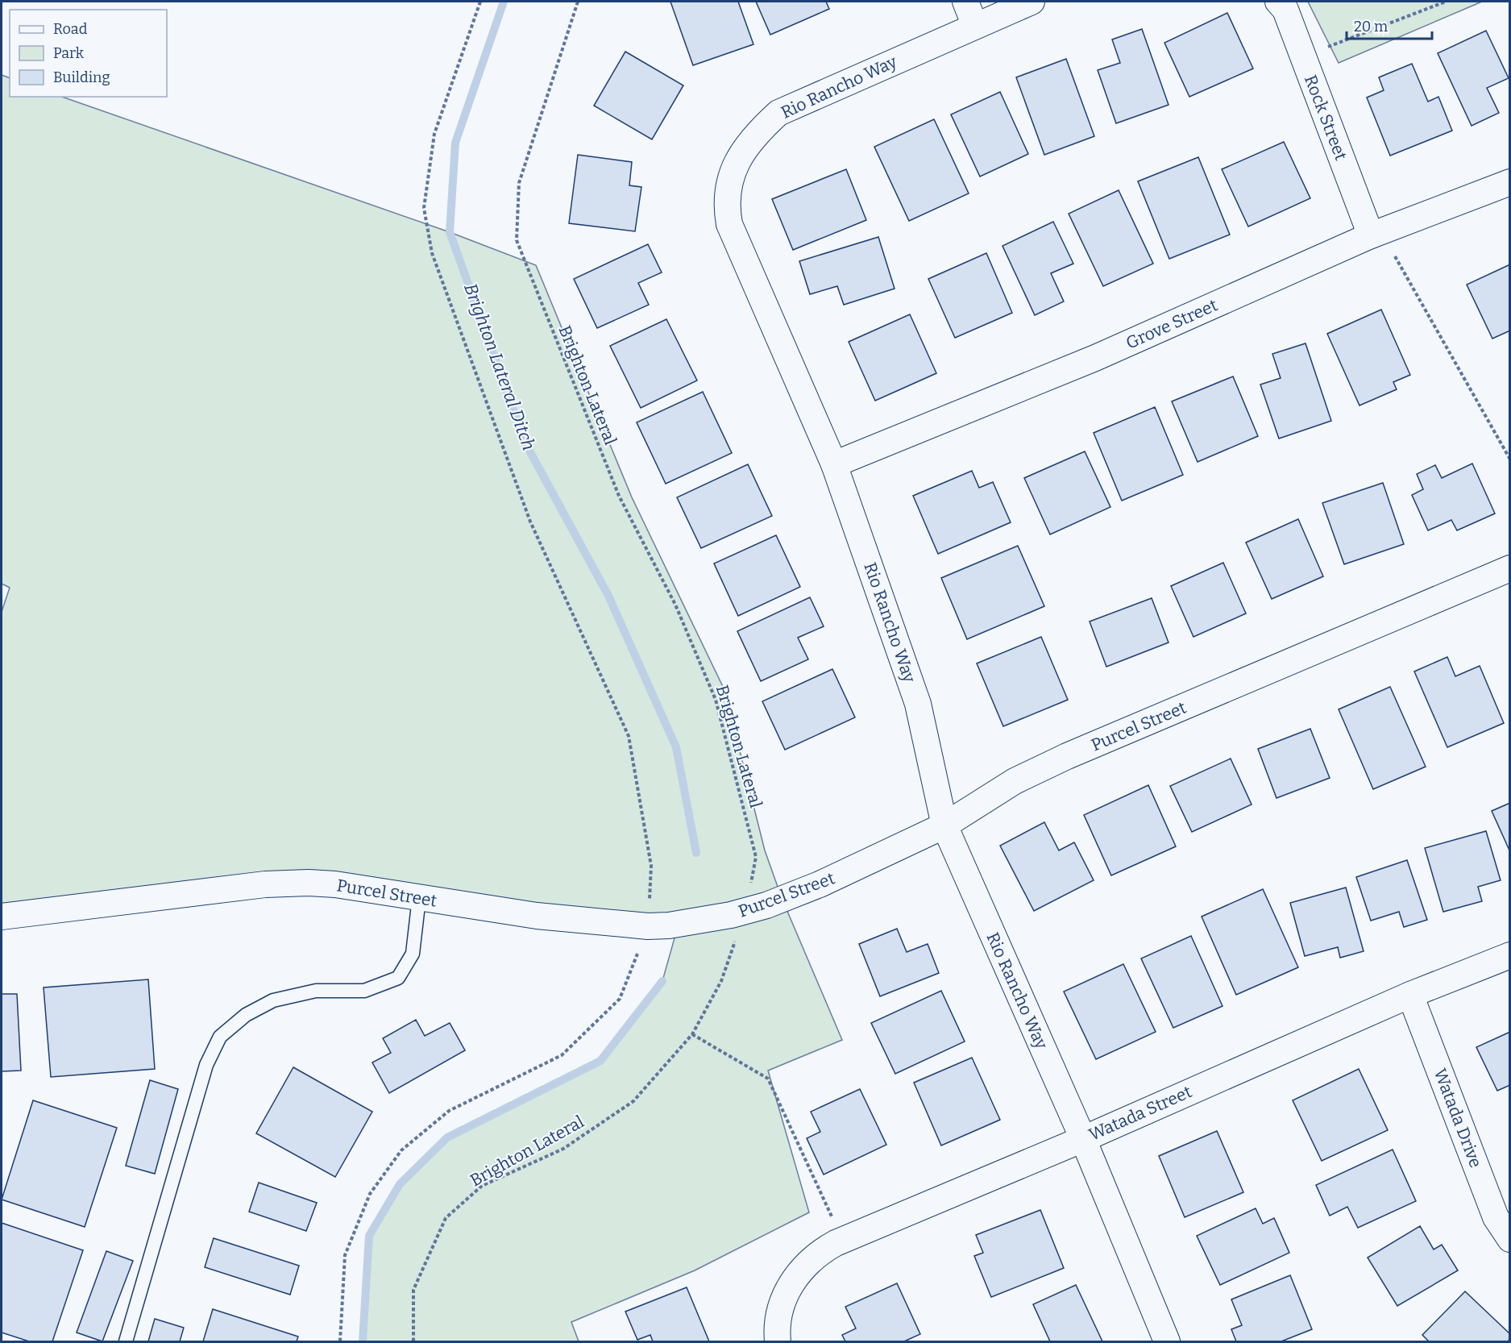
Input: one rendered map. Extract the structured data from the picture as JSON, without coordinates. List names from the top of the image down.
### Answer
{
  "streets": {
    "street": [
      "Rio Rancho Way",
      "Rock Street",
      "Grove Street",
      "Purcel Street",
      "Watada Street",
      "Watada Drive"
    ],
    "path": ["Brighton Lateral"]
  },
  "crossings": [
    ["Rio Rancho Way", "Grove Street"],
    ["Rio Rancho Way", "Purcel Street"],
    ["Rio Rancho Way", "Watada Street"],
    ["Rock Street", "Grove Street"],
    ["Brighton Lateral", "Purcel Street"],
    ["Watada Street", "Watada Drive"]
  ],
  "water": ["Brighton Lateral Ditch"],
  "legend": ["Road", "Park", "Building"],
  "scale_bar": "20 m"
}
